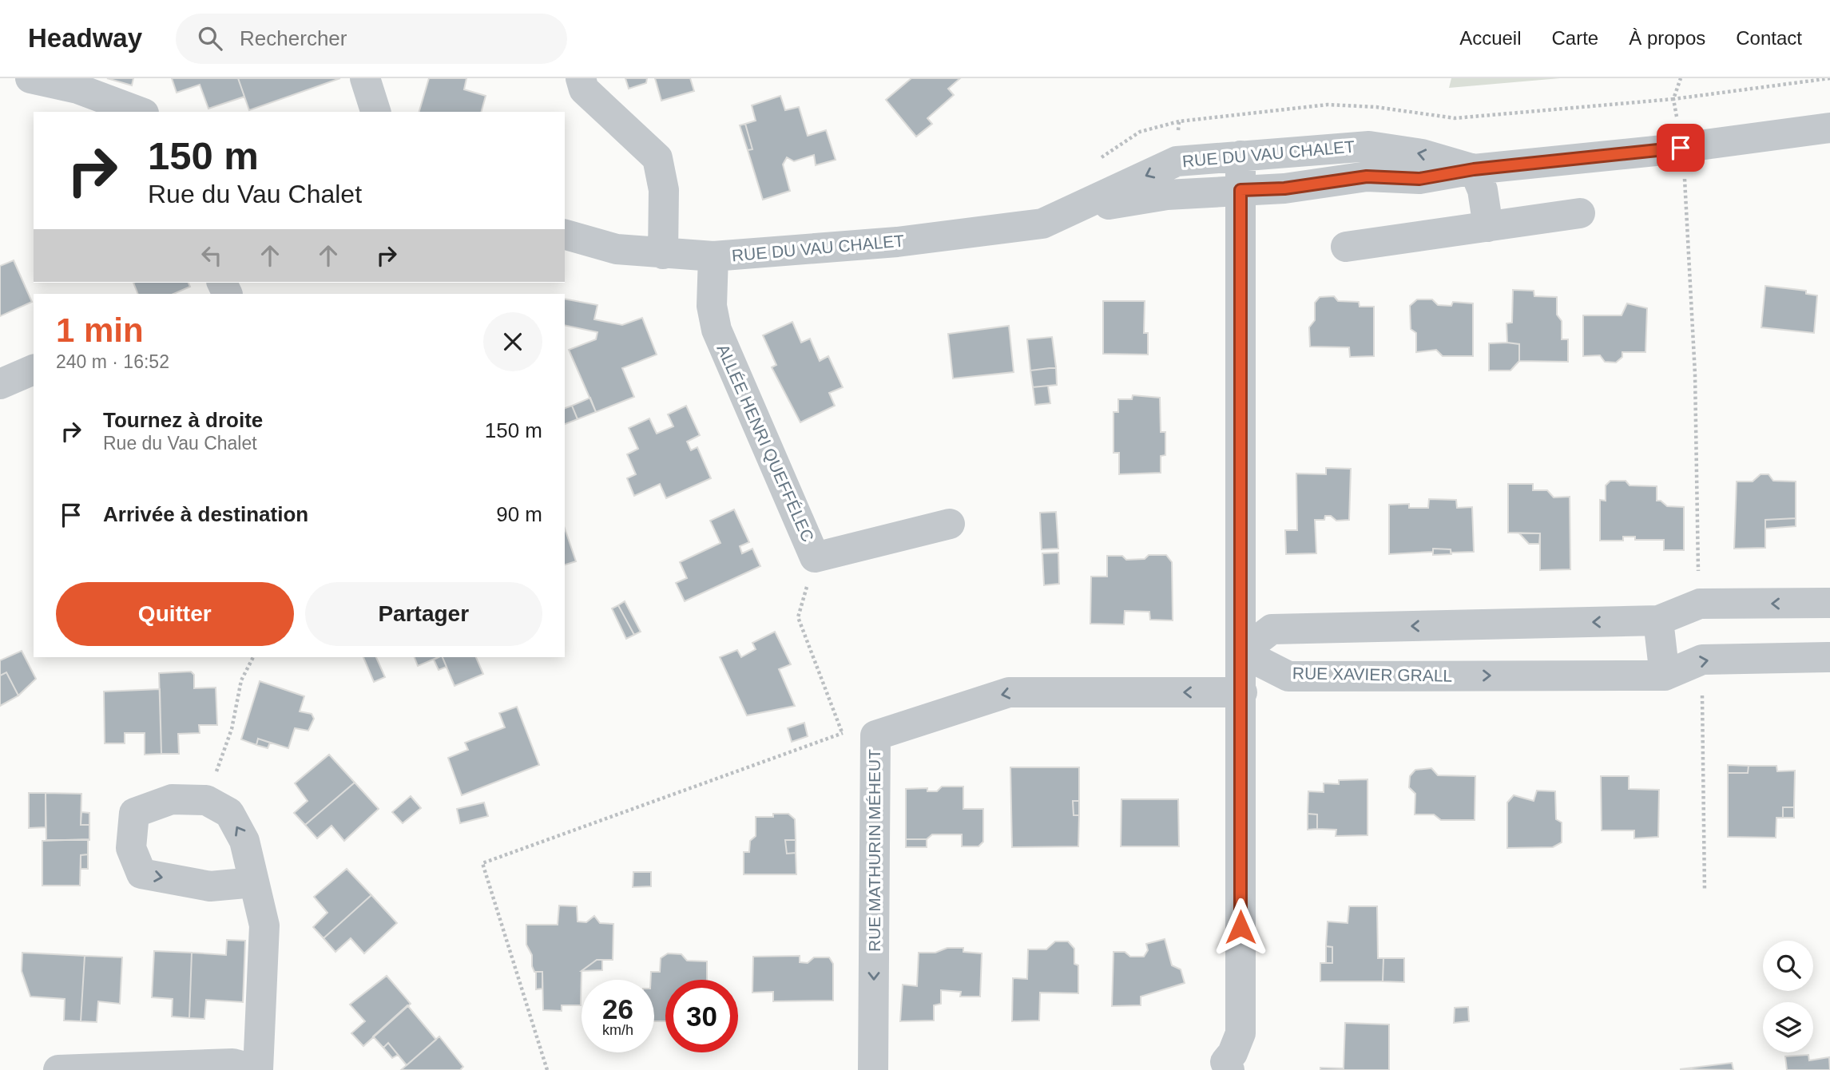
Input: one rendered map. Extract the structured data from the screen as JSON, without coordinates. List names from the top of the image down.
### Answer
{
  "streets": {
    "street": [
      "RUE DU VAU CHALET",
      "ALLÉE HENRI QUEFFÉLEC",
      "RUE XAVIER GRALL",
      "RUE MATHURIN MÉHEUT"
    ]
  },
  "crossings": [
    ["RUE DU VAU CHALET", "ALLÉE HENRI QUEFFÉLEC"]
  ],
  "page": {
    "header": "Headway",
    "search": "Rechercher",
    "nav": [
      "Accueil",
      "Carte",
      "À propos",
      "Contact"
    ],
    "turn": ["150 m", "Rue du Vau Chalet"],
    "heading": ["1 min", "240 m · 16:52"],
    "list": [
      {
        "name": "Tournez à droite",
        "note": "Rue du Vau Chalet",
        "value": "150 m"
      },
      {
        "name": "Arrivée à destination",
        "value": "90 m"
      }
    ],
    "buttons": ["Quitter", "Partager"],
    "speed": "26 km/h",
    "limit": "30"
  }
}
